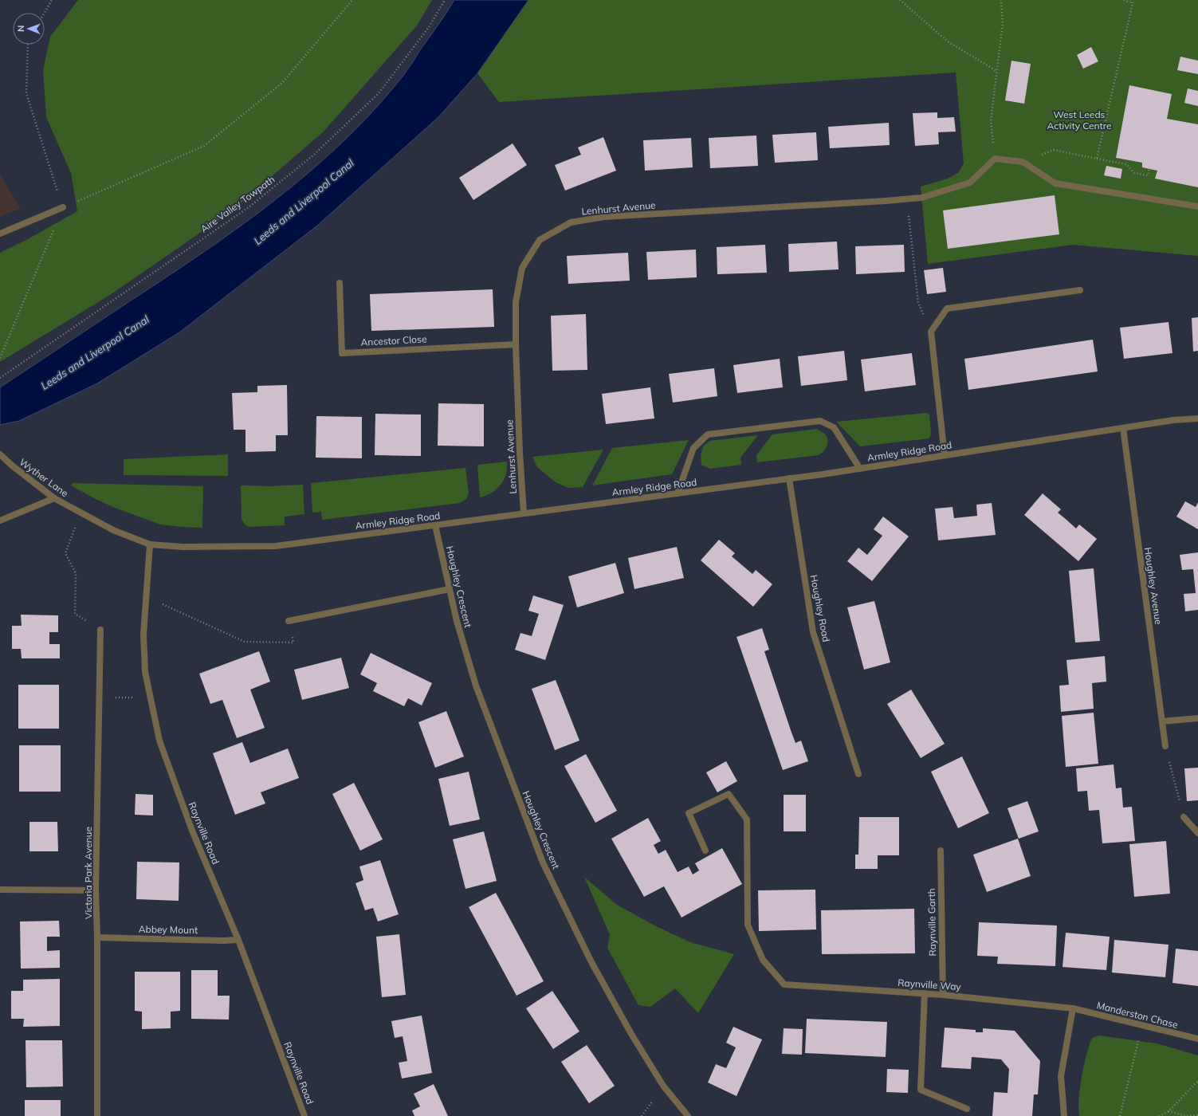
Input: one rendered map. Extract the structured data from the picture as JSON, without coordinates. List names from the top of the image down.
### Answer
{
  "streets": {
    "street": [
      "Lenhurst Avenue",
      "Ancestor Close",
      "Armley Ridge Road",
      "Wyther Lane",
      "Houghley Avenue",
      "Houghley Crescent",
      "Houghley Road",
      "Raynville Road",
      "Victoria Park Avenue",
      "Raynville Garth",
      "Abbey Mount",
      "Raynville Way",
      "Manderston Chase"
    ],
    "path": ["Aire Valley Towpath"]
  },
  "crossings": [
    ["Lenhurst Avenue", "Ancestor Close"],
    ["Lenhurst Avenue", "Armley Ridge Road"],
    ["Armley Ridge Road", "Wyther Lane"],
    ["Armley Ridge Road", "Houghley Avenue"],
    ["Armley Ridge Road", "Houghley Crescent"],
    ["Armley Ridge Road", "Houghley Road"],
    ["Armley Ridge Road", "Raynville Road"],
    ["Raynville Road", "Abbey Mount"],
    ["Victoria Park Avenue", "Abbey Mount"],
    ["Raynville Garth", "Raynville Way"],
    ["Raynville Way", "Manderston Chase"]
  ],
  "water": ["Leeds and Liverpool Canal"],
  "parks": ["West Leeds Activity Centre"],
  "north": "left"
}
